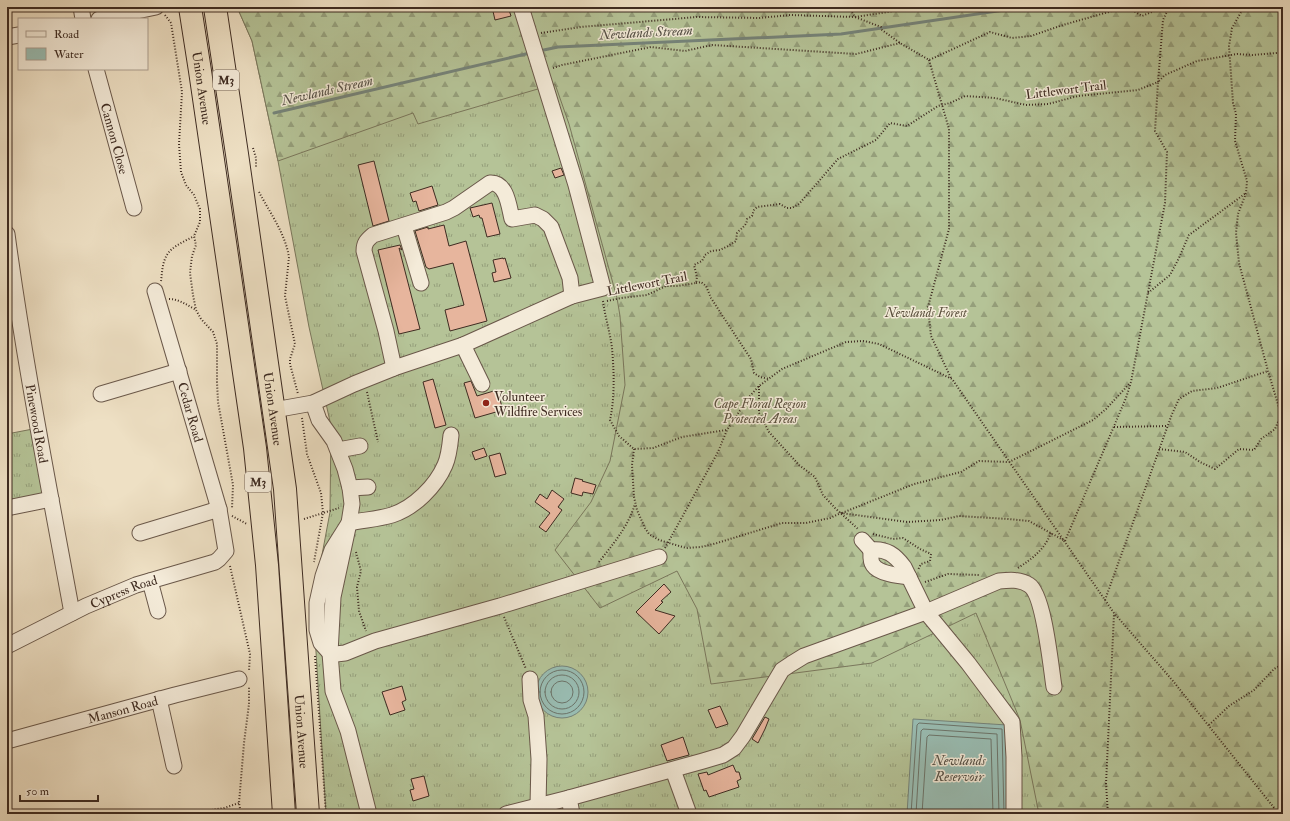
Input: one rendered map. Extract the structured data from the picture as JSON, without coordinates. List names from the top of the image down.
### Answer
{
  "streets": {
    "highway": ["M3", "Union Avenue"],
    "street": [
      "Cannon Close",
      "Cedar Road",
      "Pinewood Road",
      "Cypress Road",
      "Manson Road"
    ],
    "path": ["Littlewort Trail"]
  },
  "crossings": [
    ["Cedar Road", "Cypress Road"],
    ["Pinewood Road", "Cypress Road"]
  ],
  "water": ["Newlands Stream", "Newlands Reservoir"],
  "parks": ["Newlands Forest", "Cape Floral Region Protected Areas"],
  "places": ["Volunteer Wildfire Services"],
  "legend": ["Road", "Water"],
  "scale_bar": "50 m"
}
